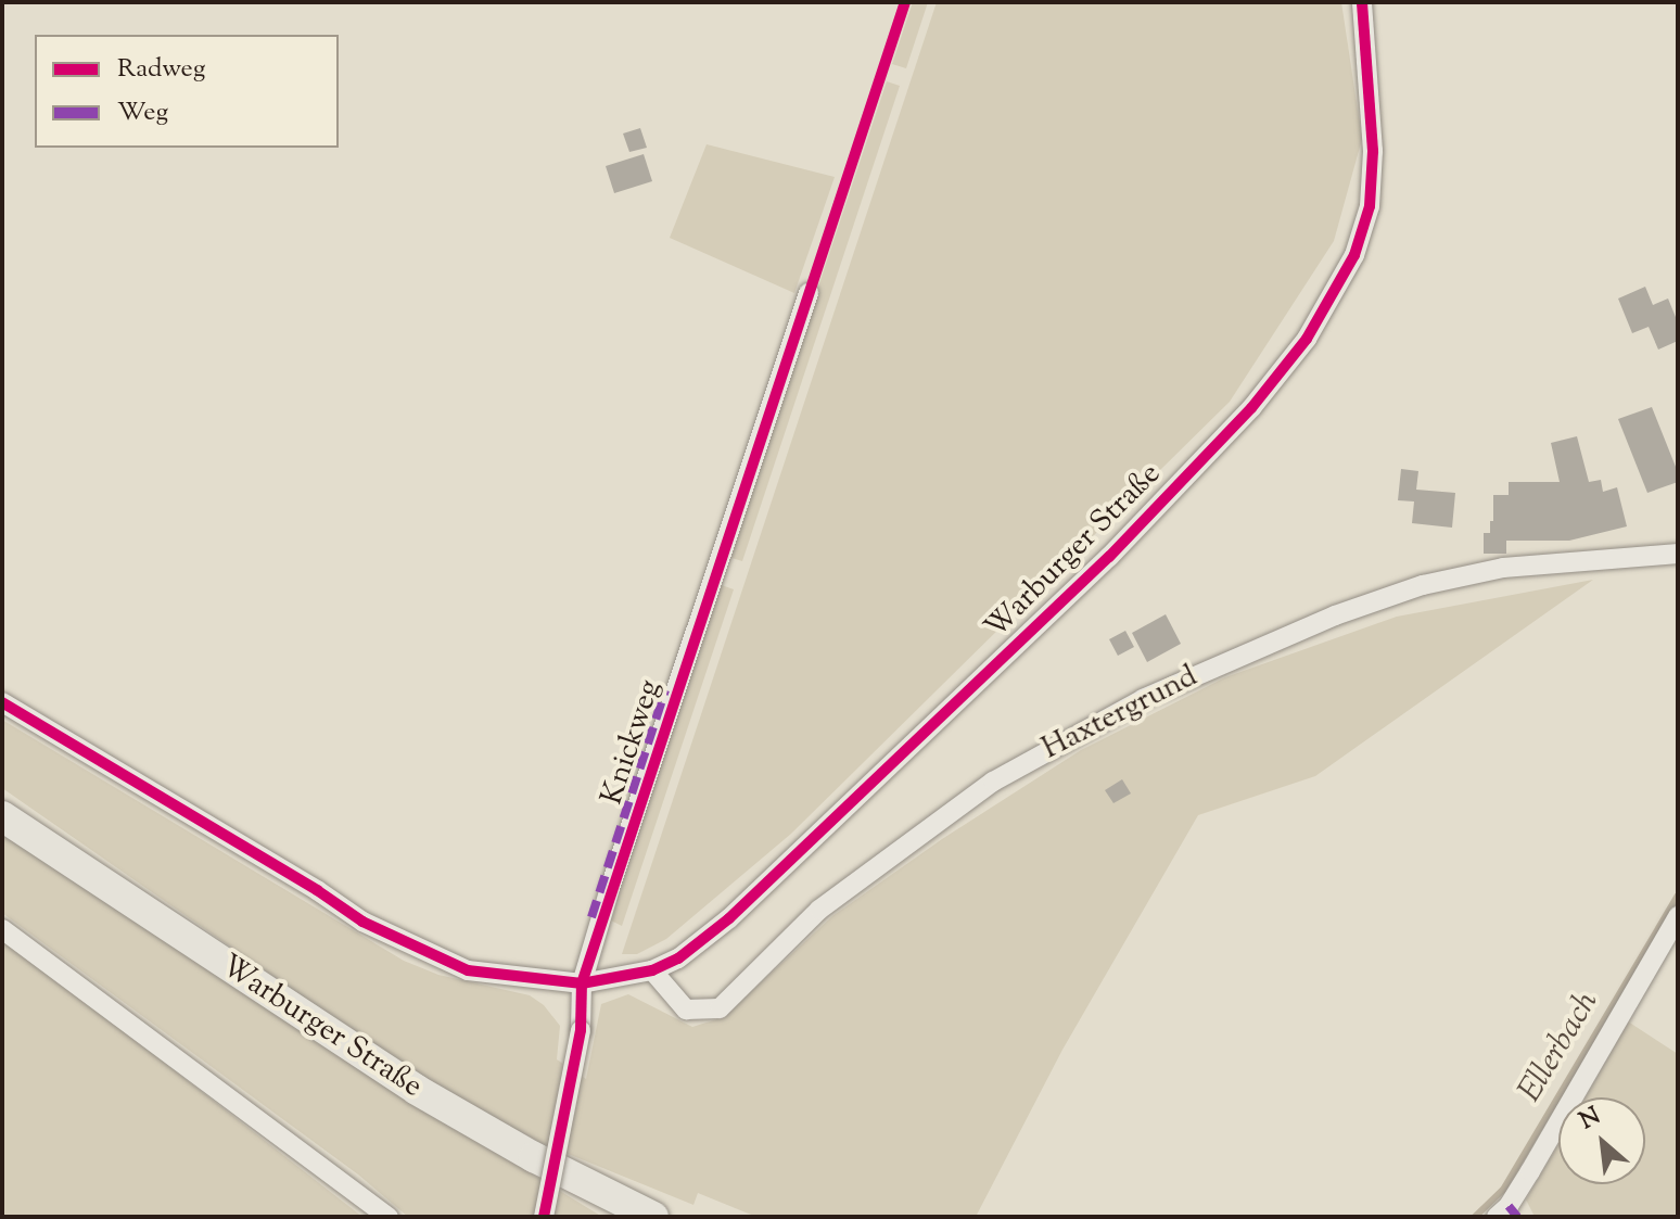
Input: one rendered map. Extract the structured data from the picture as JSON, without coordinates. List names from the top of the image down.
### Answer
{
  "streets": {
    "main road": ["Warburger Straße"],
    "street": ["Haxtergrund", "Knickweg"]
  },
  "crossings": [
    ["Warburger Straße", "Haxtergrund"],
    ["Warburger Straße", "Knickweg"]
  ],
  "water": ["Ellerbach"],
  "legend": ["Radweg", "Weg"],
  "north": "top left"
}
